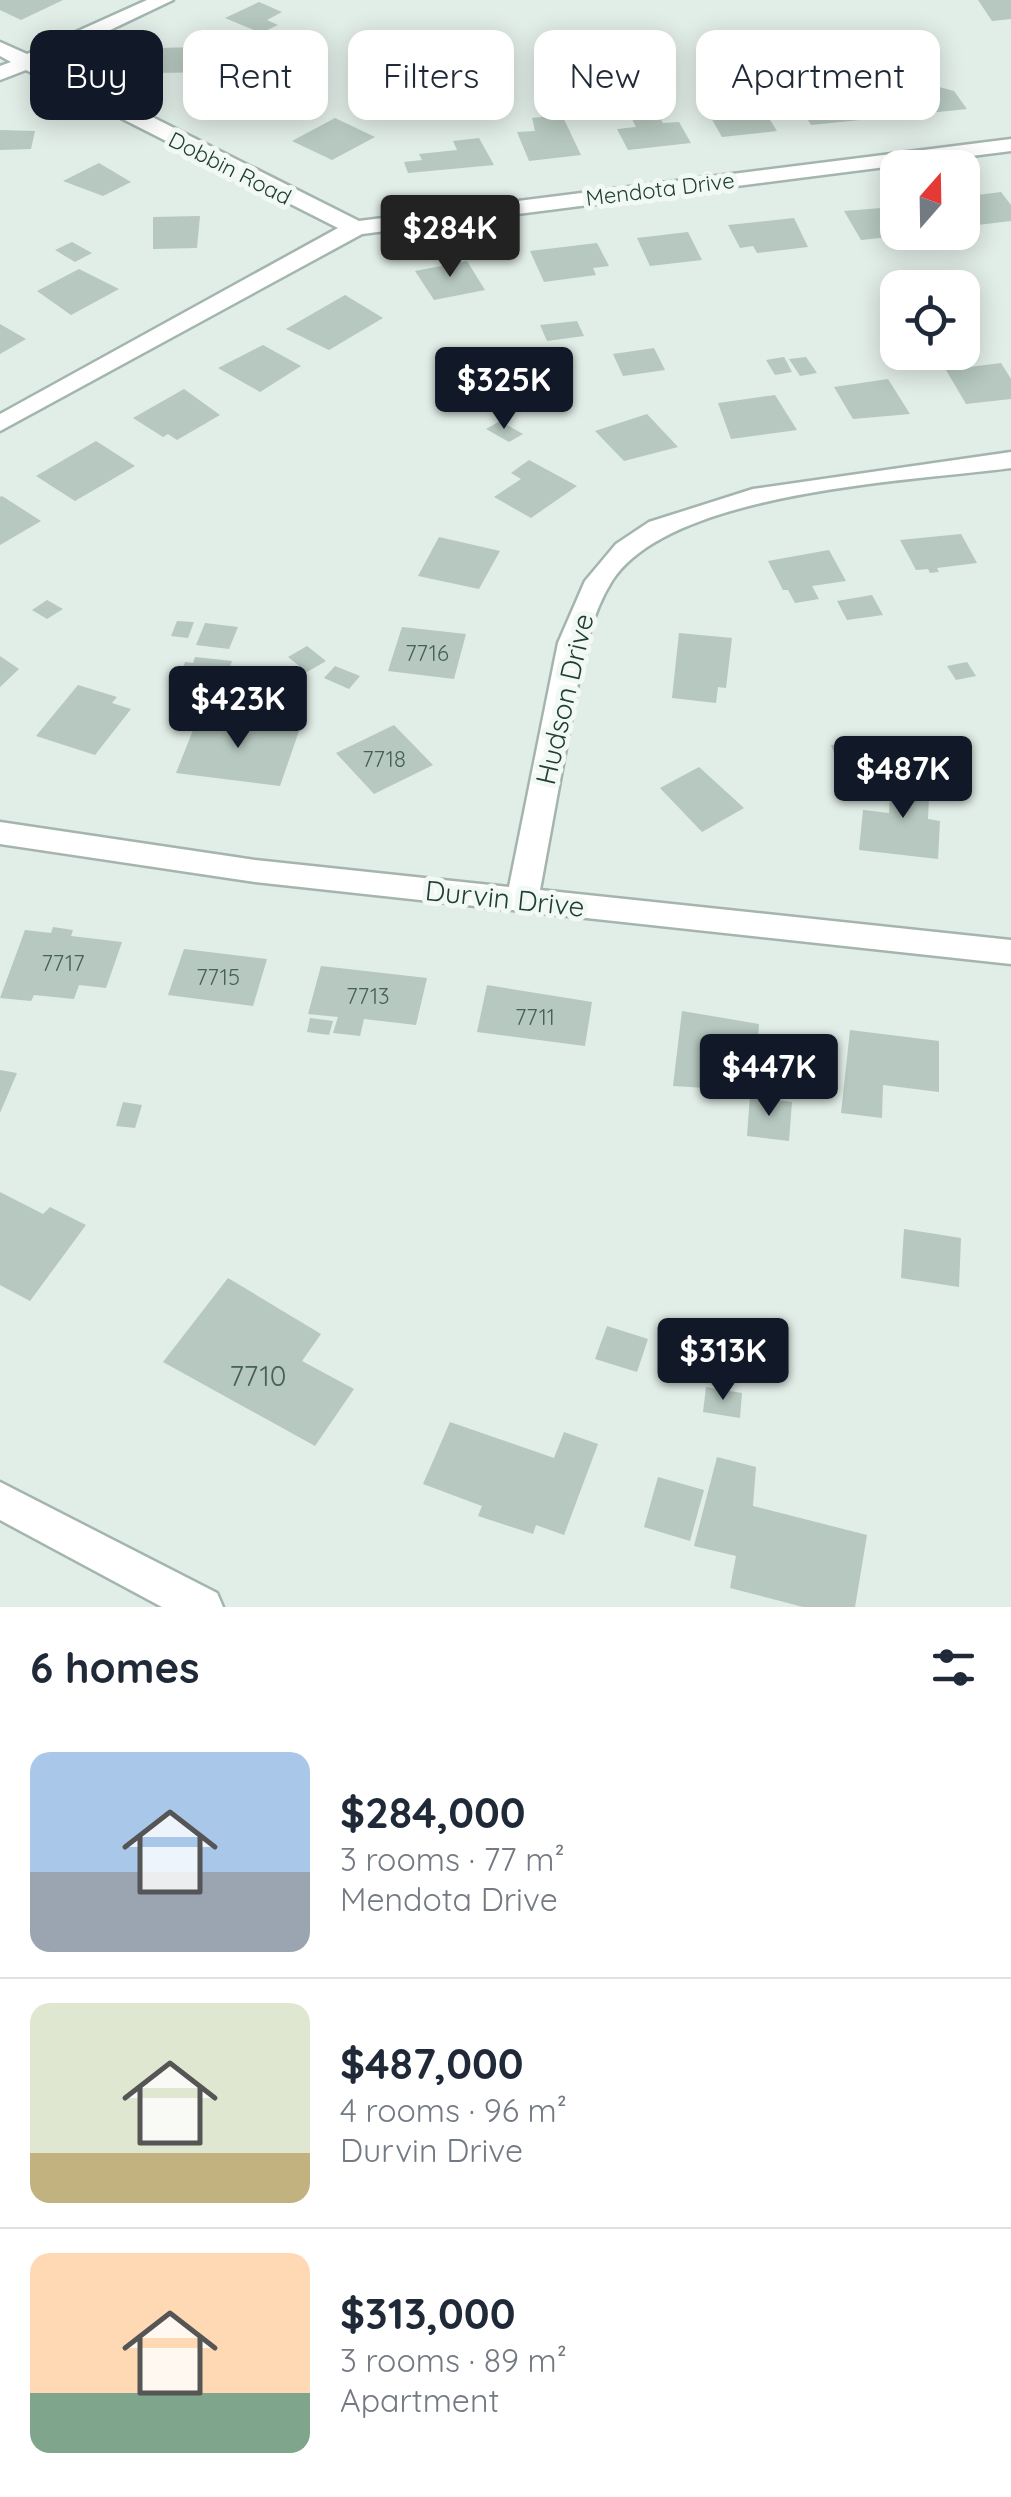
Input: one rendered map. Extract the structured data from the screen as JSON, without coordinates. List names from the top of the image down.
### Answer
{
  "streets": {
    "street": [
      "Dobbin Road",
      "Mendota Drive",
      "Hudson Drive",
      "Durvin Drive"
    ]
  },
  "crossings": [
    ["Dobbin Road", "Mendota Drive"],
    ["Hudson Drive", "Durvin Drive"]
  ],
  "house_numbers": [
    "7716",
    "7718",
    "7717",
    "7715",
    "7713",
    "7711",
    "7710"
  ],
  "north": "top",
  "page": {
    "chip": [
      "Buy",
      "Rent",
      "Filters",
      "New",
      "Apartment"
    ],
    "price": [
      "$284K",
      "$325K",
      "$423K",
      "$487K",
      "$447K",
      "$313K"
    ],
    "heading": "6 homes",
    "list": [
      {
        "name": "$284,000",
        "note": "3 rooms · 77 m² · Mendota Drive"
      },
      {
        "name": "$487,000",
        "note": "4 rooms · 96 m² · Durvin Drive"
      },
      {
        "name": "$313,000",
        "note": "3 rooms · 89 m² · Apartment"
      }
    ]
  }
}
